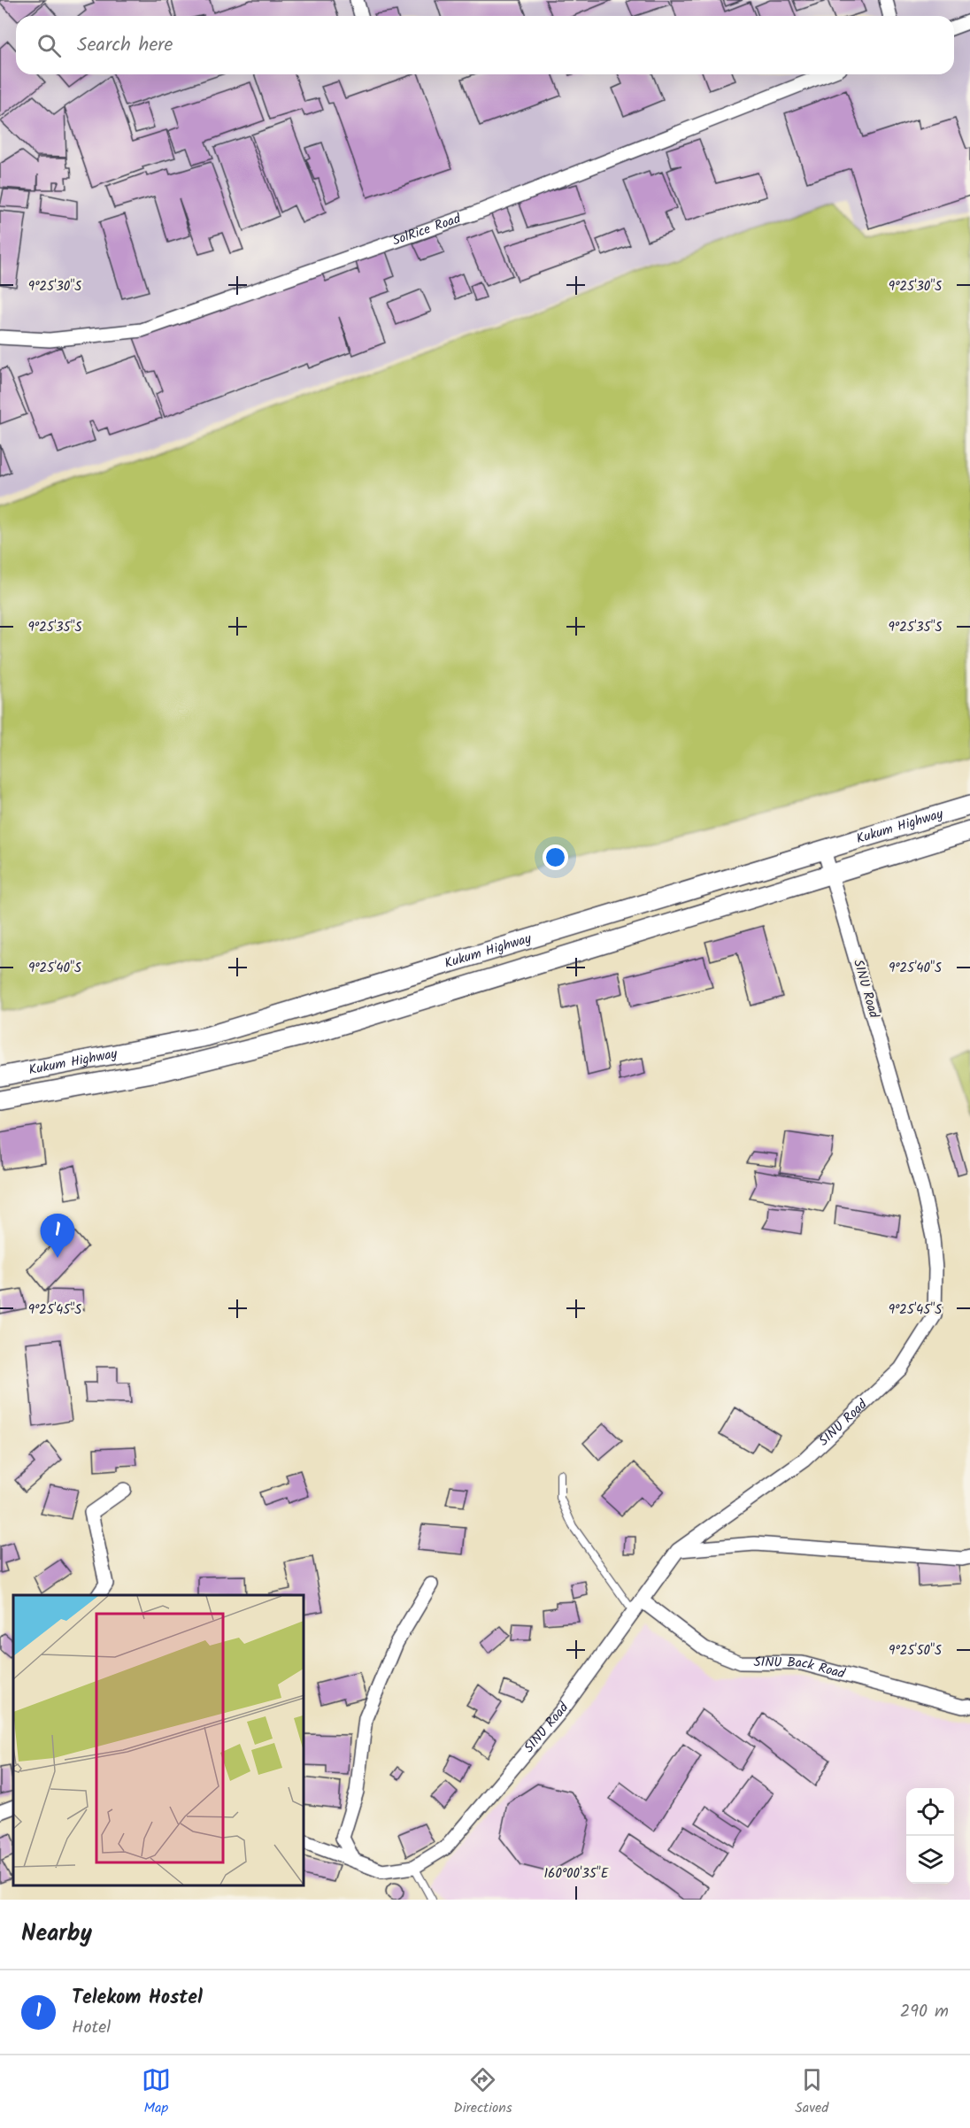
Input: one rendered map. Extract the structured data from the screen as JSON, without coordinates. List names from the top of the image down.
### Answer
{
  "streets": {
    "main road": ["Kukum Highway"],
    "street": ["SolRice Road", "SINU Road", "SINU Back Road"]
  },
  "crossings": [
    ["Kukum Highway", "SINU Road"],
    ["SINU Road", "SINU Back Road"]
  ],
  "page": {
    "search": "Search here",
    "pins": "1",
    "heading": "Nearby",
    "list": [
      {
        "mark": "1",
        "name": "Telekom Hostel",
        "note": "Hotel",
        "value": "290 m"
      }
    ],
    "nav": ["Map", "Directions", "Saved"]
  },
  "coordinates": [
    "9°25'30\"S",
    "9°25'35\"S",
    "9°25'40\"S",
    "9°25'45\"S",
    "9°25'50\"S",
    "160°00'35\"E"
  ]
}
